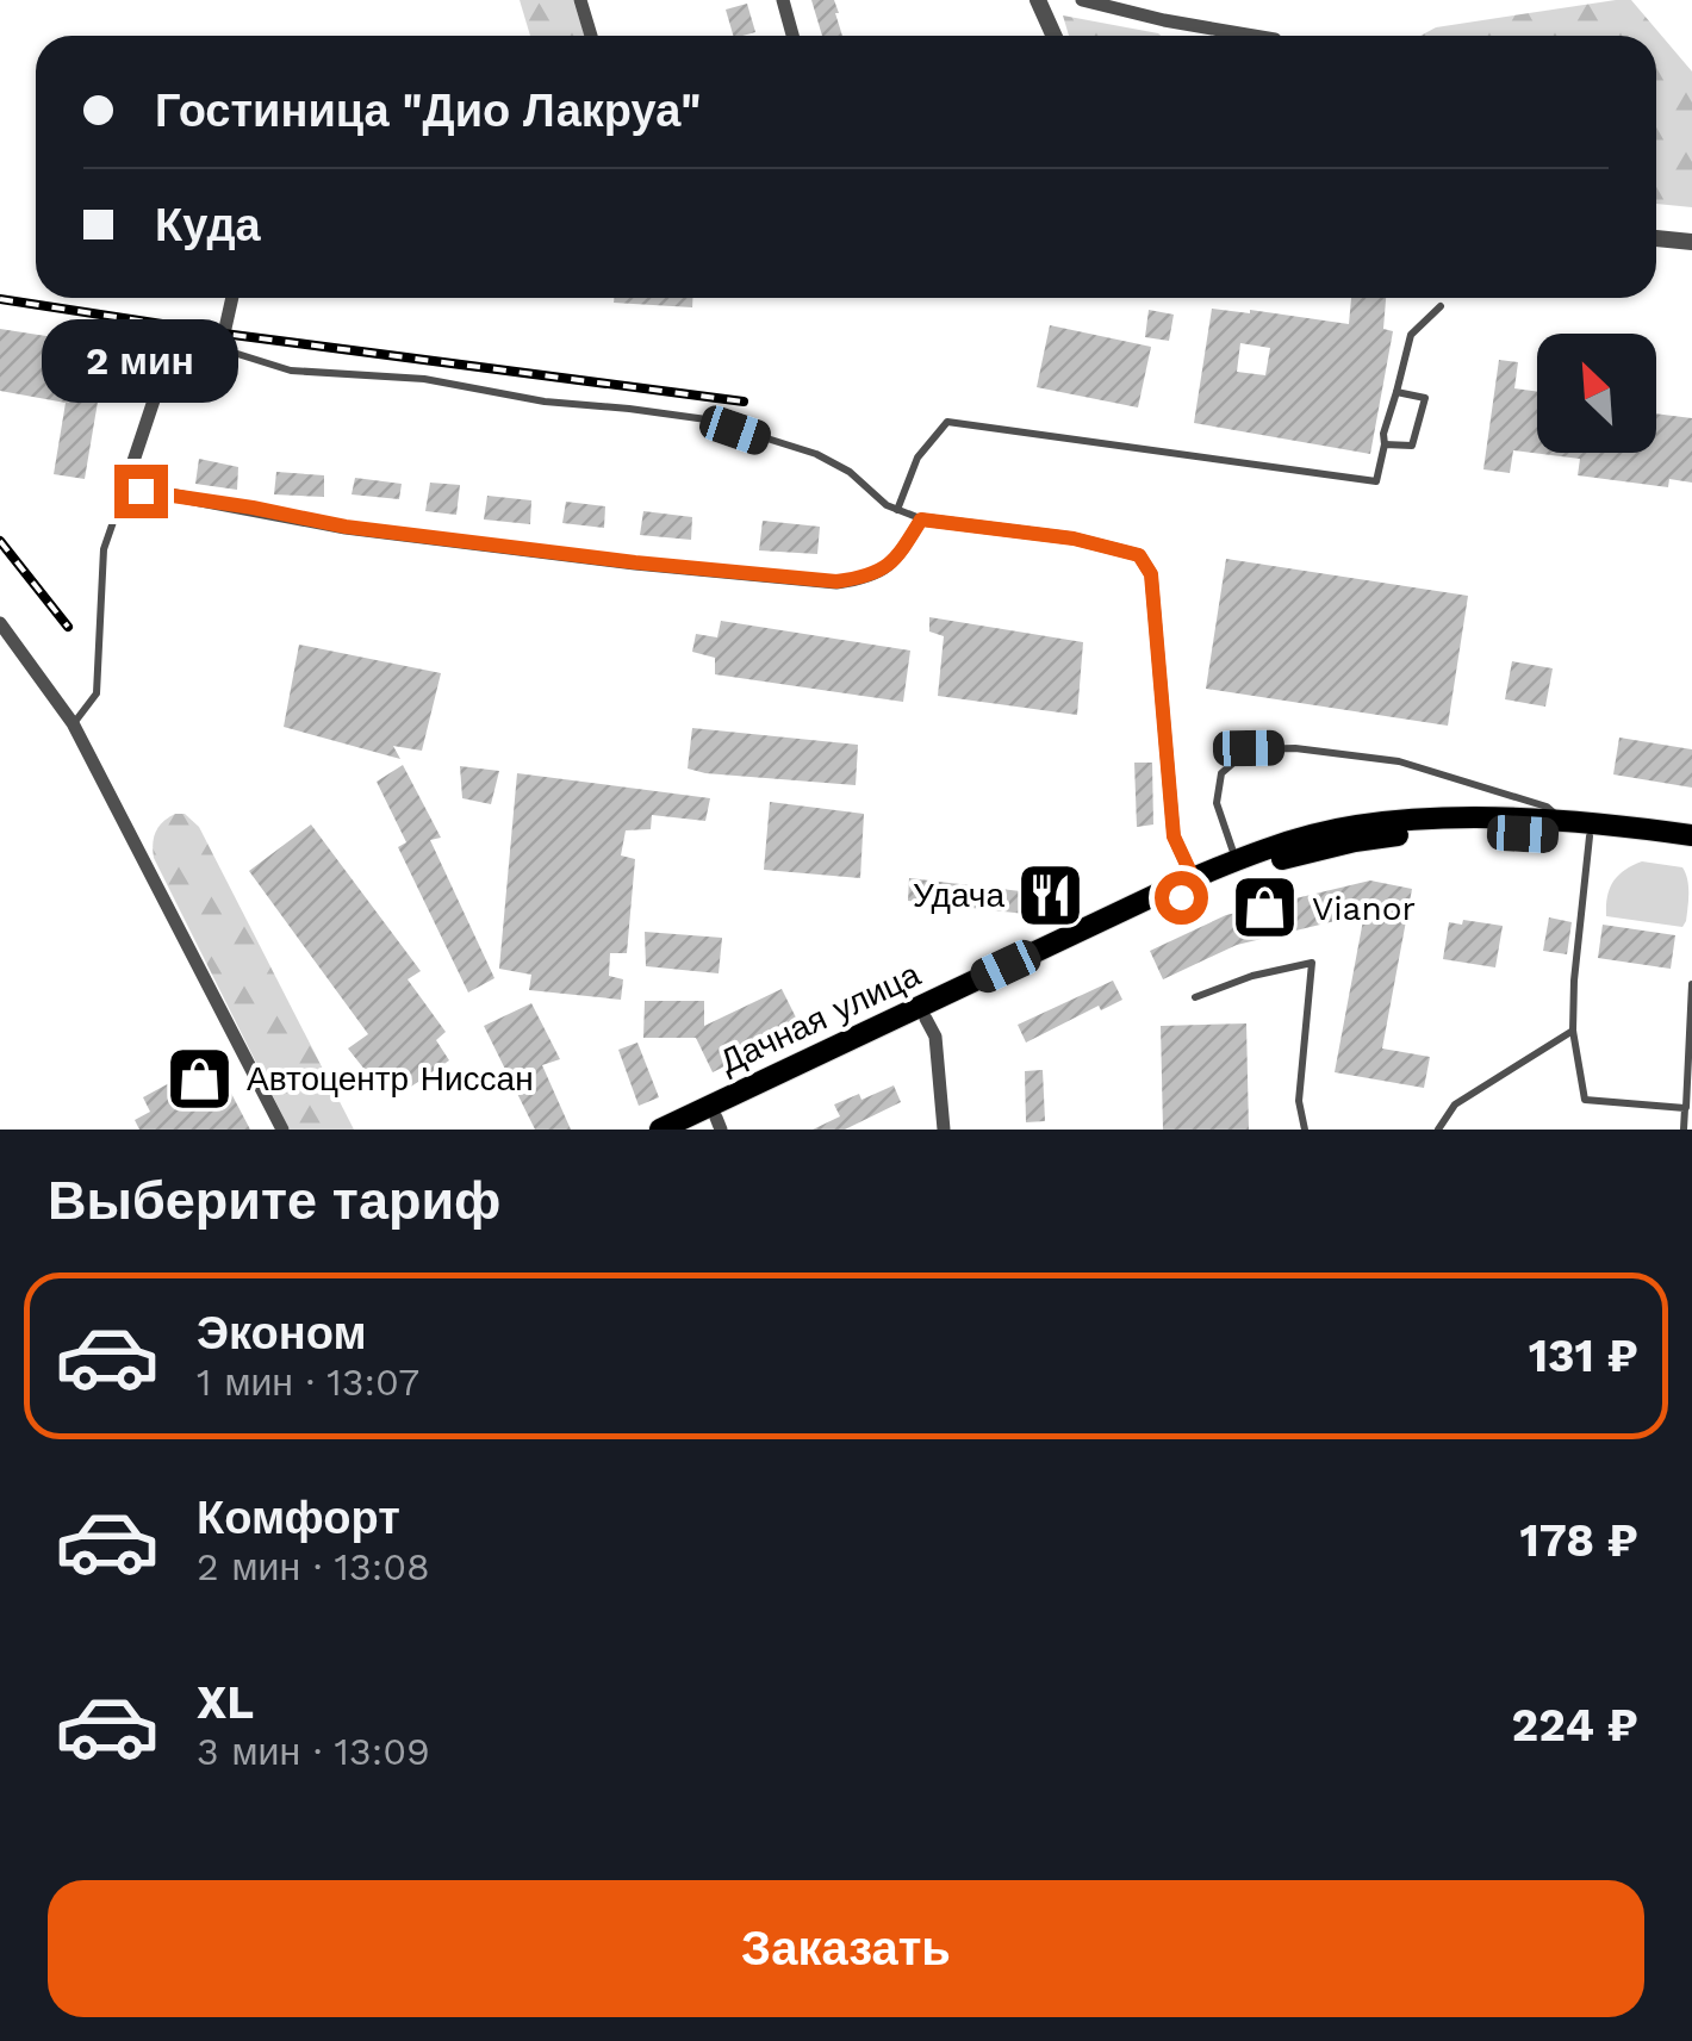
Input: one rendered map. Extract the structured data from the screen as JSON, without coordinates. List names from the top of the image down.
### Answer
{
  "streets": {
    "main road": ["Дачная улица"]
  },
  "places": {
    "restaurant": ["Удача"],
    "shop": ["Vianor", "Автоцентр Ниссан"]
  },
  "north": "top left",
  "page": {
    "banner": ["Гостиница \"Дио Лакруа\"", "Куда"],
    "bubble": "2 мин",
    "heading": "Выберите тариф",
    "list": [
      {
        "name": "Эконом",
        "note": "1 мин · 13:07",
        "value": "131 ₽"
      },
      {
        "name": "Комфорт",
        "note": "2 мин · 13:08",
        "value": "178 ₽"
      },
      {
        "name": "XL",
        "note": "3 мин · 13:09",
        "value": "224 ₽"
      }
    ],
    "buttons": "Заказать"
  }
}
